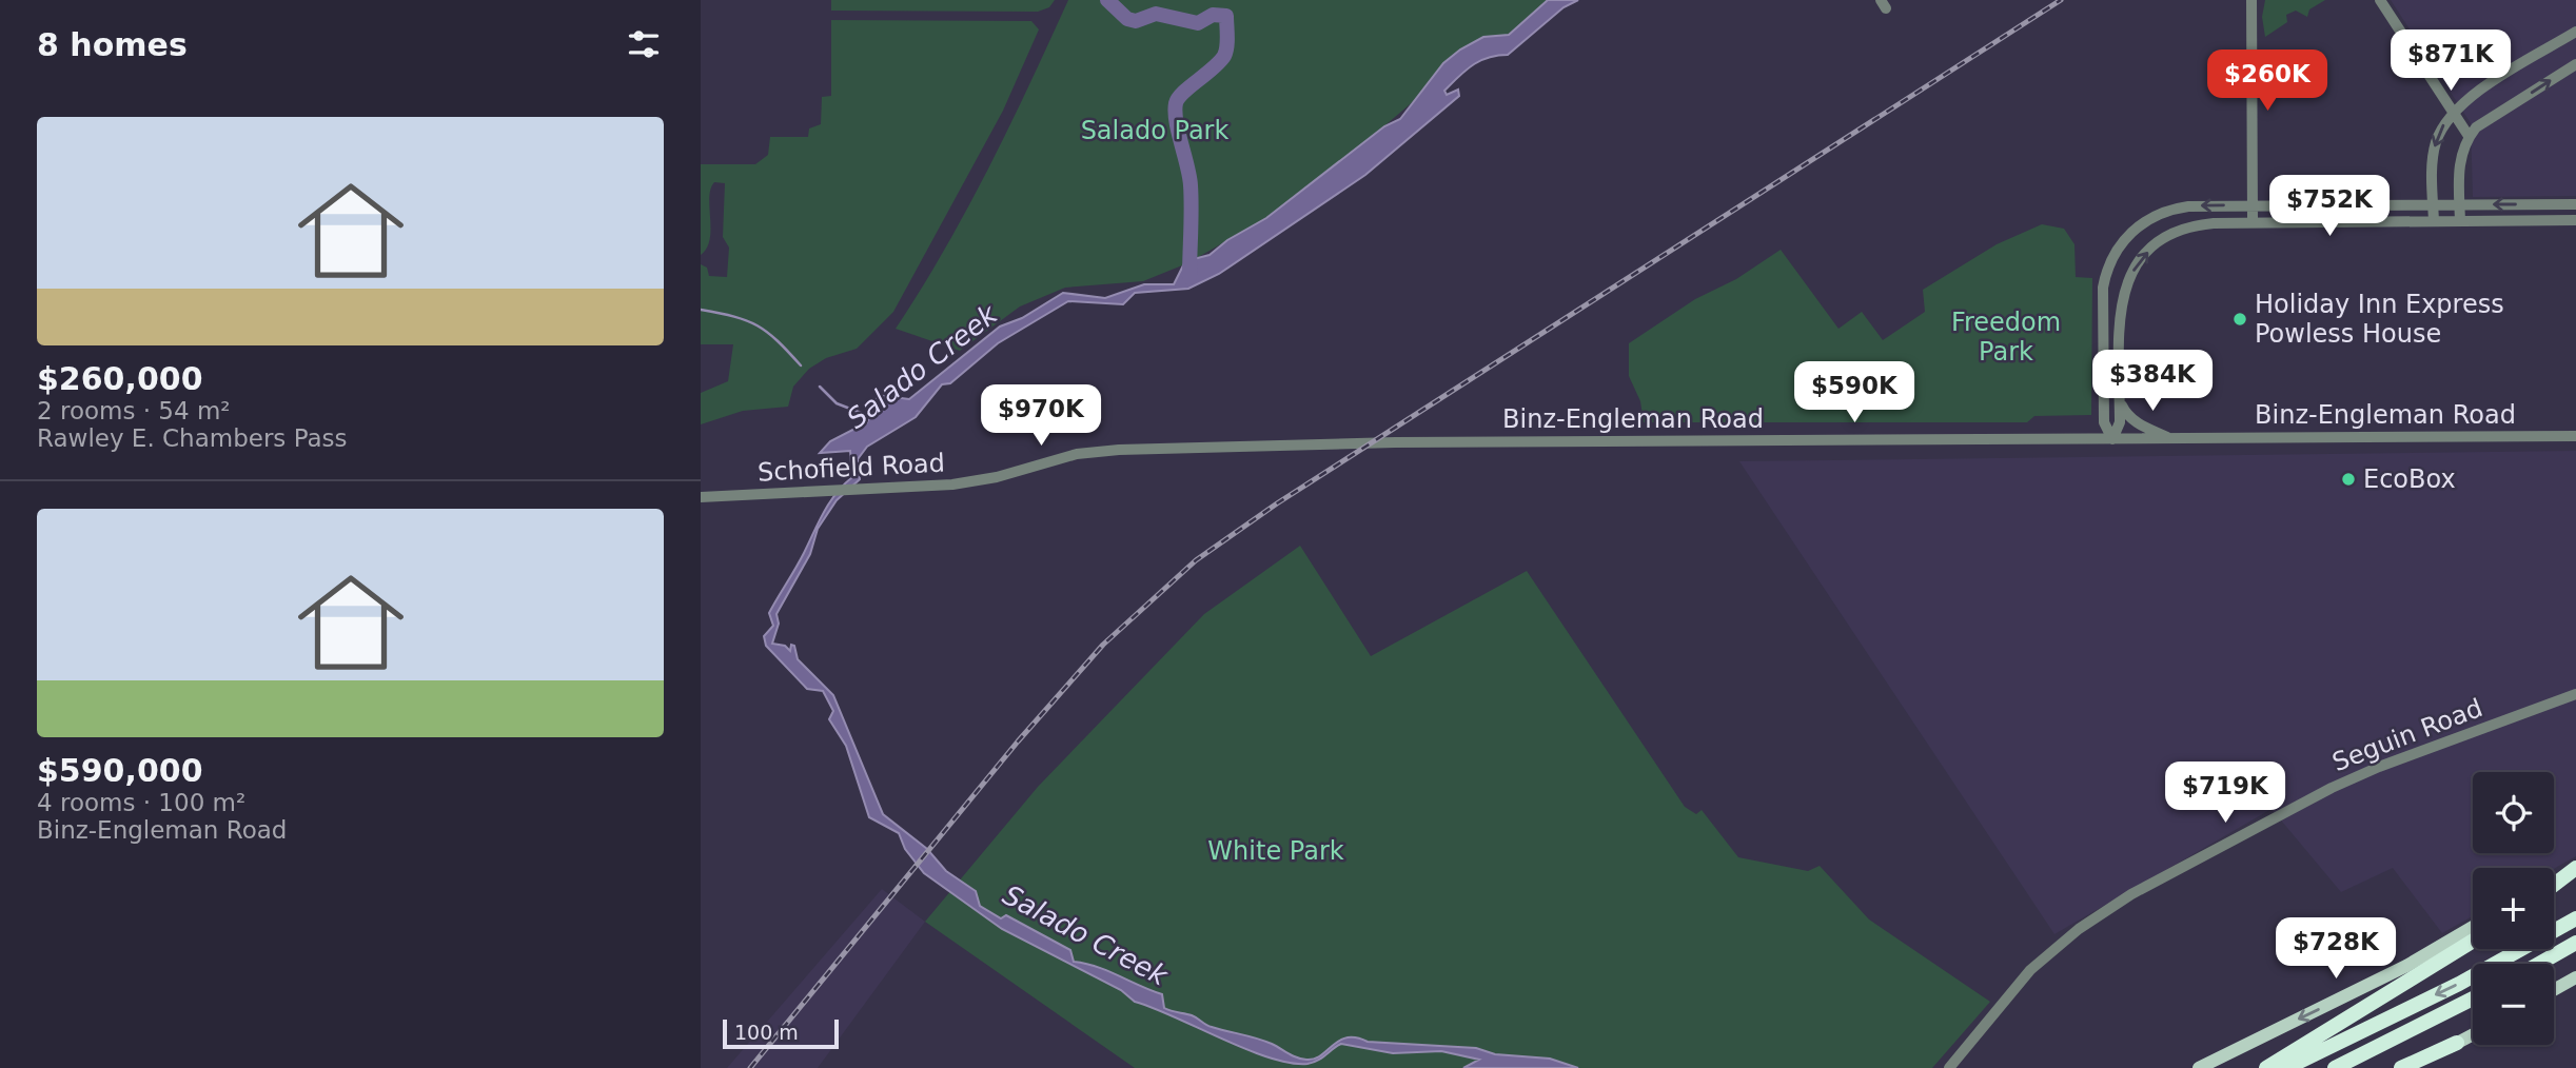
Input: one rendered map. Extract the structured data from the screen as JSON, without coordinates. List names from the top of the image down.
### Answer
{
  "streets": {
    "street": ["Binz-Engleman Road", "Schofield Road", "Seguin Road"]
  },
  "crossings": [
    ["Binz-Engleman Road", "Schofield Road"]
  ],
  "water": ["Salado Creek"],
  "parks": ["Salado Park", "Freedom Park", "White Park"],
  "places": ["Holiday Inn Express Powless House", "EcoBox"],
  "scale_bar": "100 m",
  "page": {
    "heading": "8 homes",
    "price": [
      "$871K",
      "$260K",
      "$752K",
      "$384K",
      "$590K",
      "$970K",
      "$719K",
      "$728K"
    ],
    "list": [
      {
        "name": "$260,000",
        "note": "2 rooms · 54 m² · Rawley E. Chambers Pass"
      },
      {
        "name": "$590,000",
        "note": "4 rooms · 100 m² · Binz-Engleman Road"
      }
    ],
    "map_buttons": ["+", "−"],
    "scale": "100 m"
  }
}
